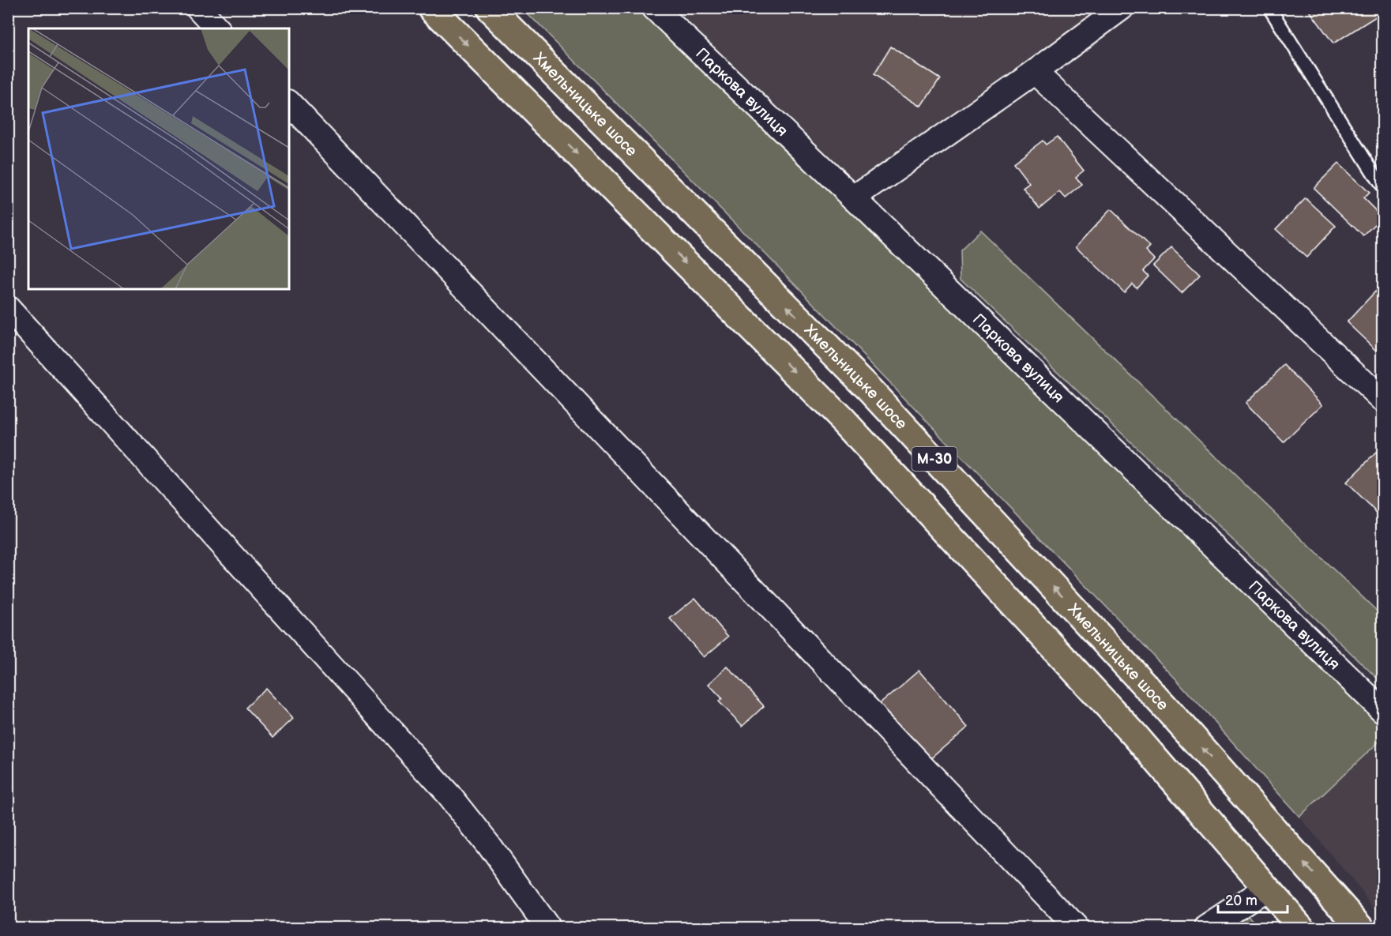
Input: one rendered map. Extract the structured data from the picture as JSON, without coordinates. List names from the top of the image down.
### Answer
{
  "streets": {
    "highway": ["Хмельницьке шосе", "М-30"],
    "street": ["Паркова вулиця"]
  },
  "scale_bar": "20 m"
}
